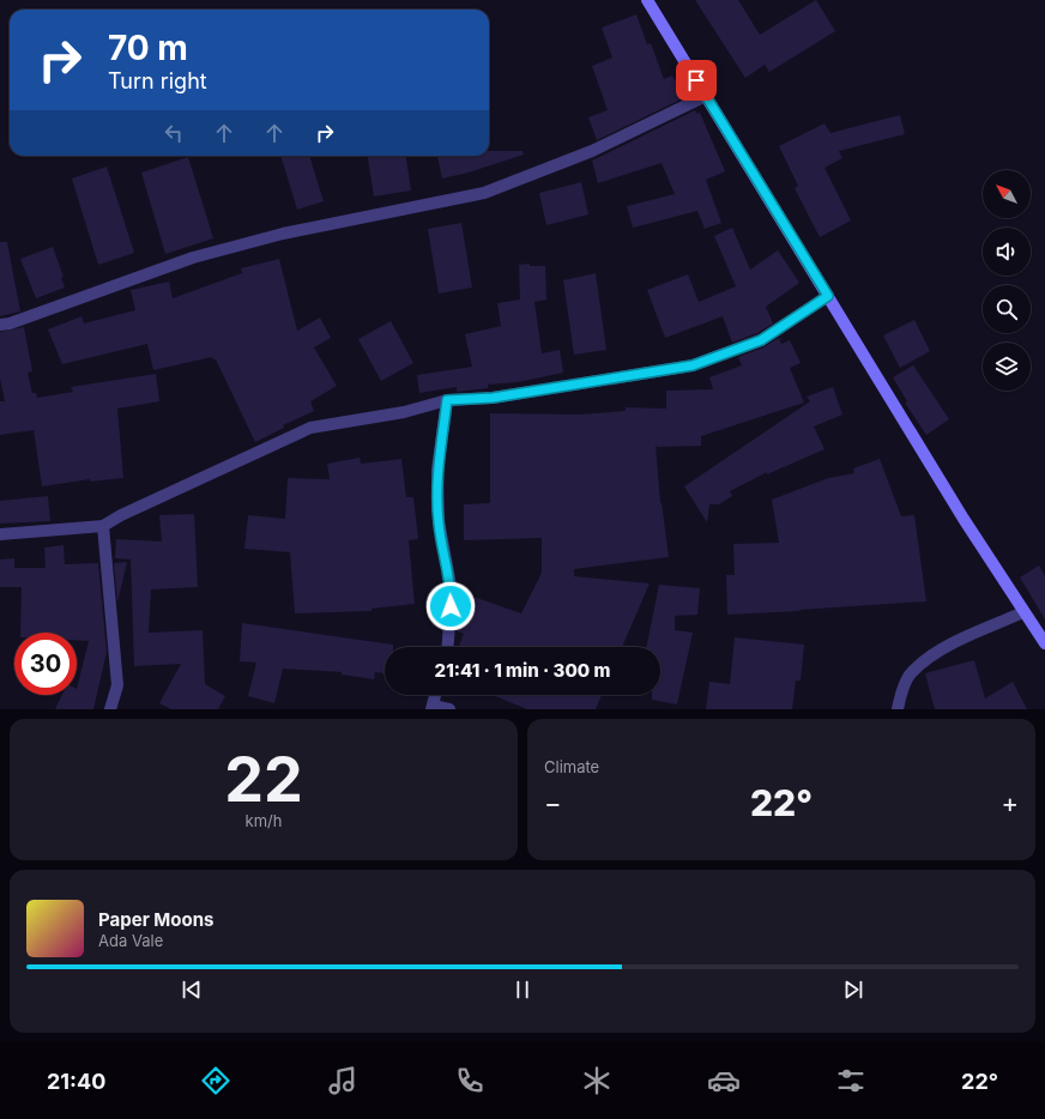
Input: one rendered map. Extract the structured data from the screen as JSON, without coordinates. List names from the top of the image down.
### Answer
{
  "north": "top left",
  "page": {
    "turn": ["70 m", "Turn right"],
    "limit": "30",
    "trip": "21:41 · 1 min · 300 m",
    "tile": [
      ["22", "km/h"],
      "Climate"
    ],
    "heat": ["−", "22°", "+"],
    "song": ["Paper Moons", "Ada Vale"],
    "tabs": ["21:40", "22°"]
  }
}
